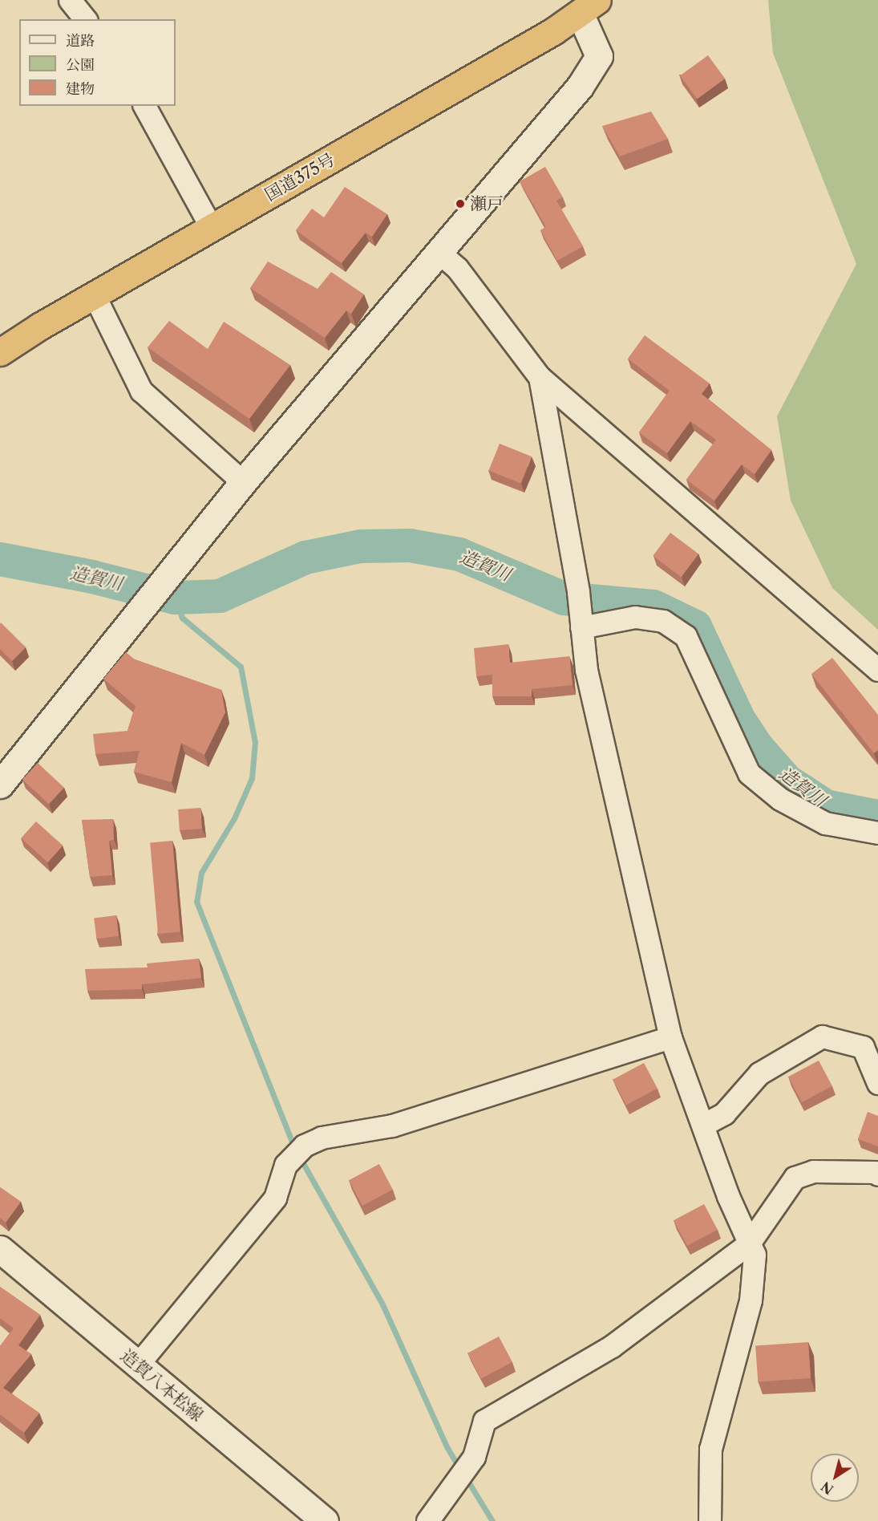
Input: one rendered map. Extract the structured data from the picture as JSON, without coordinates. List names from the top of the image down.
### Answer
{
  "streets": {
    "highway": ["国道375号"],
    "street": ["造賀八本松線"]
  },
  "water": ["造賀川"],
  "places": ["瀬戸"],
  "legend": ["道路", "公園", "建物"],
  "north": "bottom left"
}
